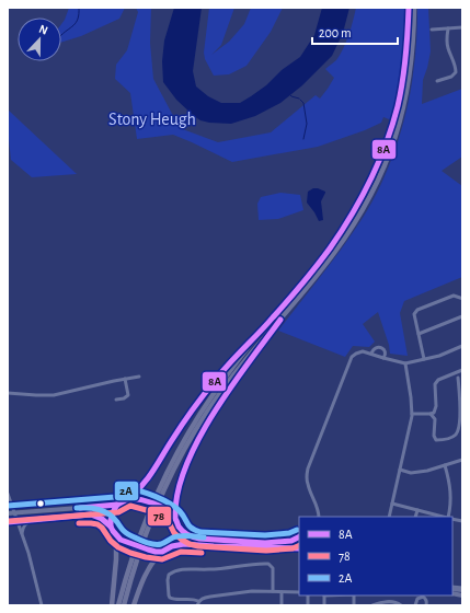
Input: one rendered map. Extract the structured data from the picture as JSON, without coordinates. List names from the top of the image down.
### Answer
{
  "parks": ["Stony Heugh"],
  "lines": ["transit line 8A", "transit line 2A", "transit line 78"],
  "legend": ["8A", "78", "2A"],
  "scale_bar": "200 m",
  "north": "top"
}
